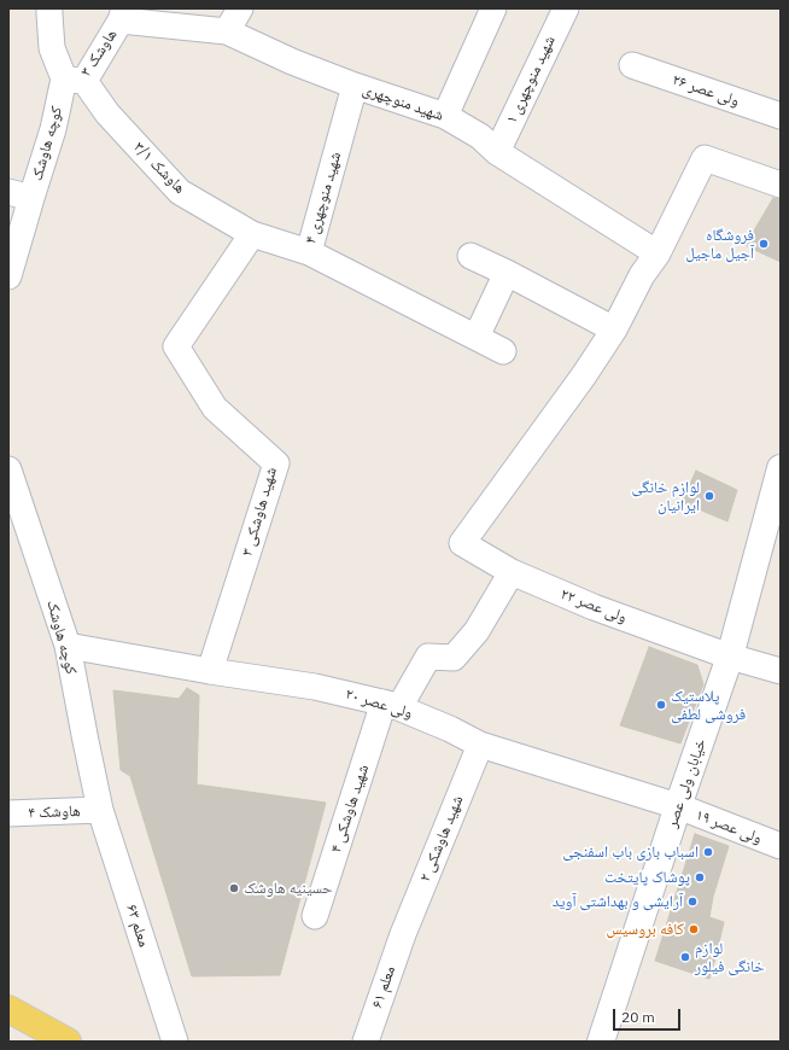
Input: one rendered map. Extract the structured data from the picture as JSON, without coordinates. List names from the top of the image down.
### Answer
{
  "streets": {
    "main road": ["خیابان ولی عصر"],
    "street": [
      "هاوشک ۳",
      "شهید منوچهری ۱",
      "ولی عصر ۲۶",
      "شهید منوچهری",
      "کوچه هاوشک",
      "هاوشک ۳/۱",
      "شهید منوچهری ۴",
      "شهید هاوشکی ۳",
      "ولی عصر ۲۲",
      "ولی عصر ۲۰",
      "شهید هاوشکی ۴",
      "هاوشک ۴",
      "ولی عصر ۱۹",
      "شهید هاوشکی ۲",
      "معلم ۶۳",
      "معلم ۶۱"
    ]
  },
  "crossings": [
    ["هاوشک ۳", "شهید منوچهری"],
    ["هاوشک ۳", "کوچه هاوشک"],
    ["هاوشک ۳", "هاوشک ۳/۱"],
    ["شهید منوچهری ۱", "شهید منوچهری"],
    ["شهید منوچهری", "شهید منوچهری ۴"],
    ["کوچه هاوشک", "هاوشک ۳/۱"],
    ["کوچه هاوشک", "ولی عصر ۲۰"],
    ["کوچه هاوشک", "هاوشک ۴"],
    ["کوچه هاوشک", "معلم ۶۳"],
    ["هاوشک ۳/۱", "شهید منوچهری ۴"],
    ["هاوشک ۳/۱", "شهید هاوشکی ۳"],
    ["شهید منوچهری ۴", "شهید هاوشکی ۳"],
    ["شهید هاوشکی ۳", "ولی عصر ۲۰"],
    ["ولی عصر ۲۲", "خیابان ولی عصر"],
    ["ولی عصر ۲۲", "شهید هاوشکی ۴"],
    ["ولی عصر ۲۰", "خیابان ولی عصر"],
    ["ولی عصر ۲۰", "شهید هاوشکی ۴"],
    ["ولی عصر ۲۰", "ولی عصر ۱۹"],
    ["ولی عصر ۲۰", "شهید هاوشکی ۲"],
    ["خیابان ولی عصر", "ولی عصر ۱۹"],
    ["هاوشک ۴", "معلم ۶۳"],
    ["شهید هاوشکی ۲", "معلم ۶۱"]
  ],
  "places": [
    "فروشگاه آجیل ماجیل",
    "لوازم خانگی ایرانیان",
    "پلاستیک فروشی لطفی",
    "اسباب بازی باب اسفنجی",
    "پوشاک پایتخت",
    "حسینیه هاوشک",
    "آرایشی و بهداشتی آوید",
    "کافه بروسیس",
    "لوازم خانگی فیلور"
  ],
  "scale_bar": "20 m"
}
